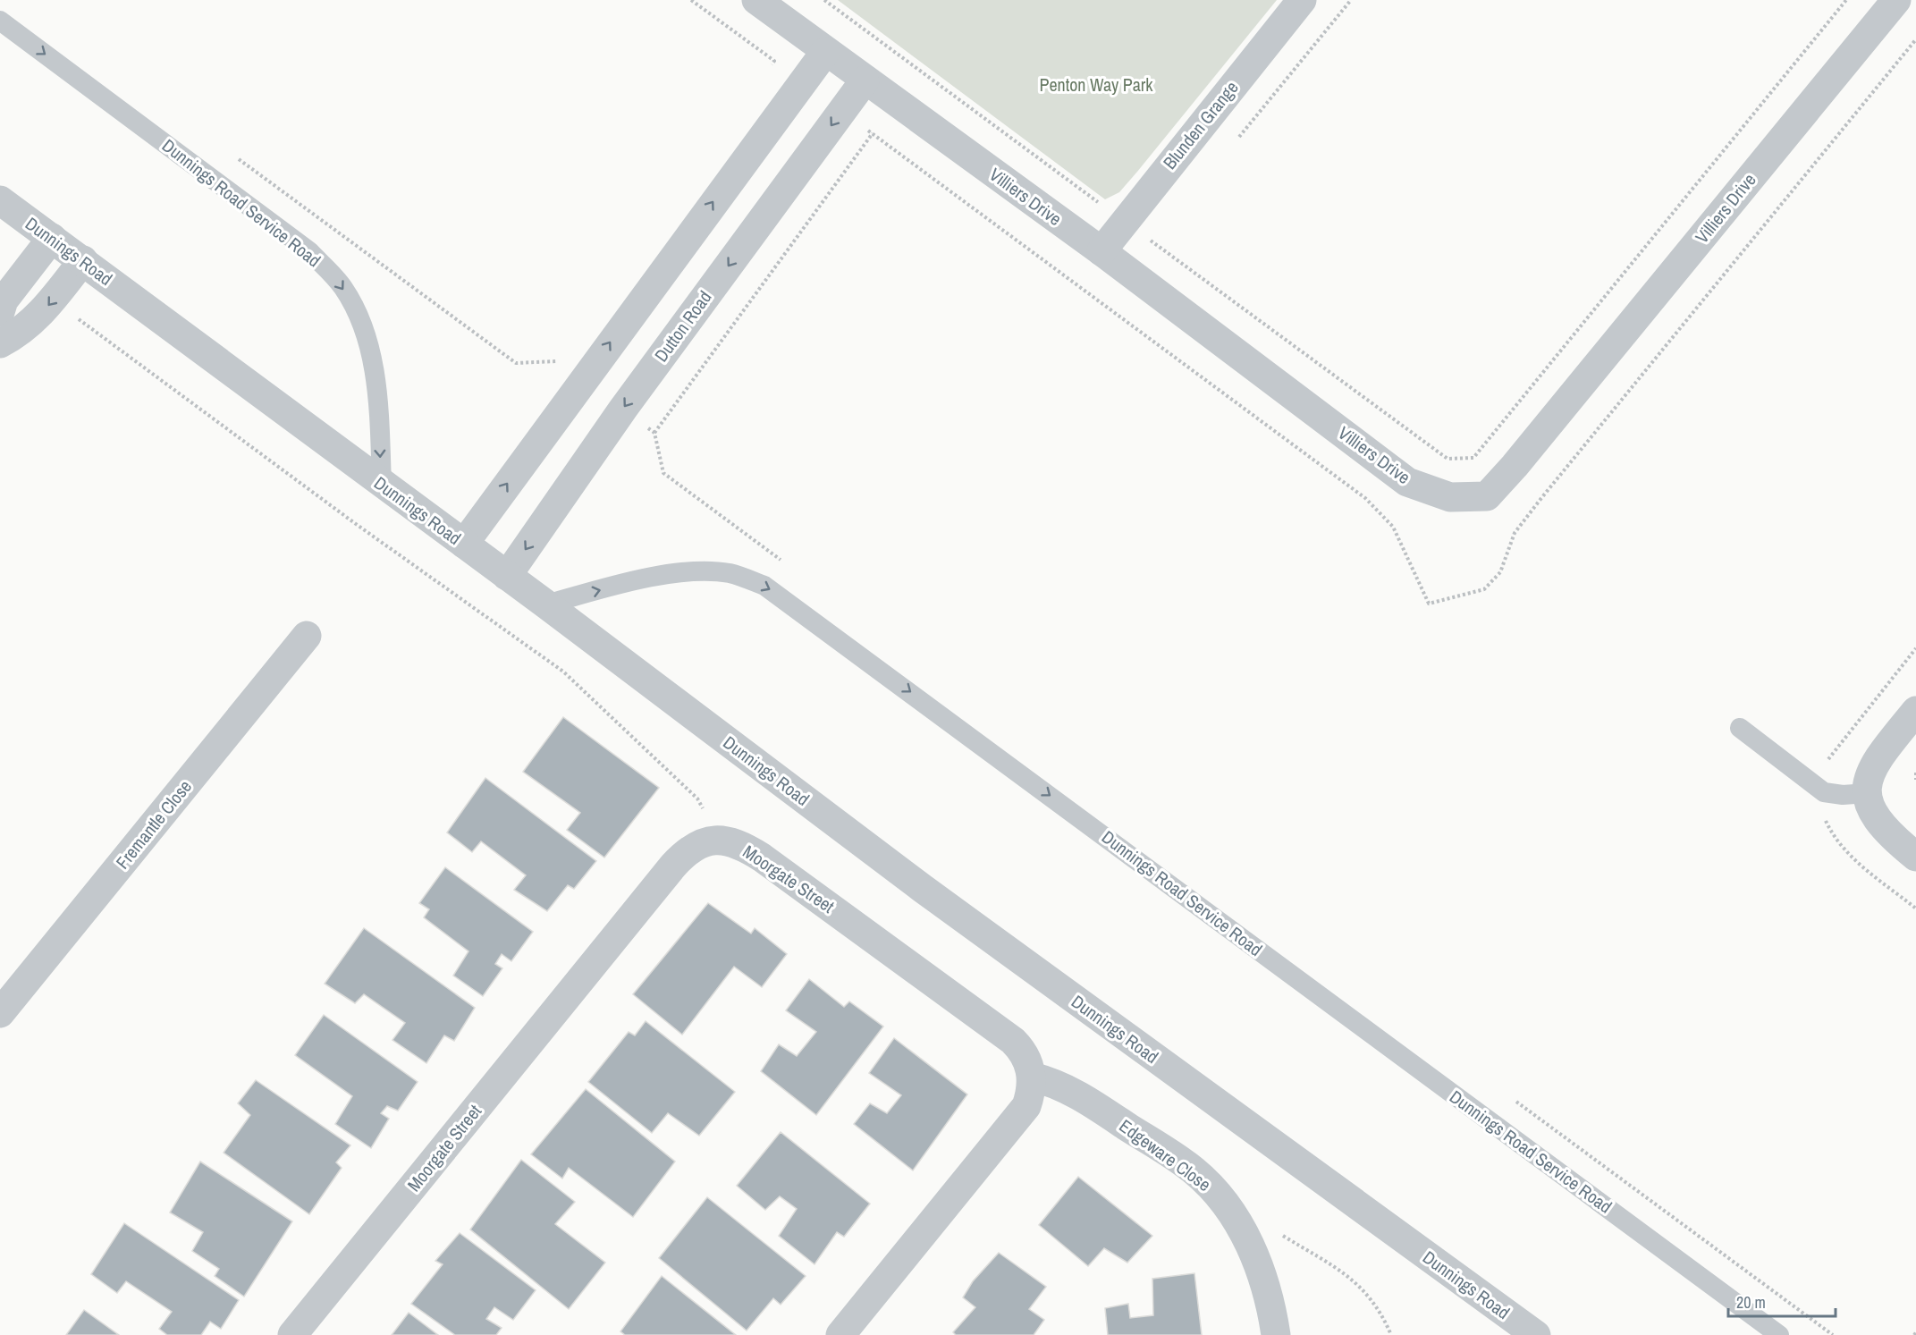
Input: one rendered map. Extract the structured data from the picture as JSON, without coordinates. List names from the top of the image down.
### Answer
{
  "streets": {
    "street": [
      "Blunden Grange",
      "Villiers Drive",
      "Dunnings Road",
      "Dutton Road",
      "Fremantle Close",
      "Moorgate Street",
      "Edgeware Close"
    ],
    "lane": ["Dunnings Road Service Road"]
  },
  "crossings": [
    ["Blunden Grange", "Villiers Drive"],
    ["Villiers Drive", "Dutton Road"],
    ["Dunnings Road Service Road", "Dunnings Road"],
    ["Dunnings Road", "Dutton Road"],
    ["Moorgate Street", "Edgeware Close"]
  ],
  "one_way": ["Dunnings Road Service Road"],
  "parks": ["Penton Way Park"],
  "scale_bar": "20 m"
}
